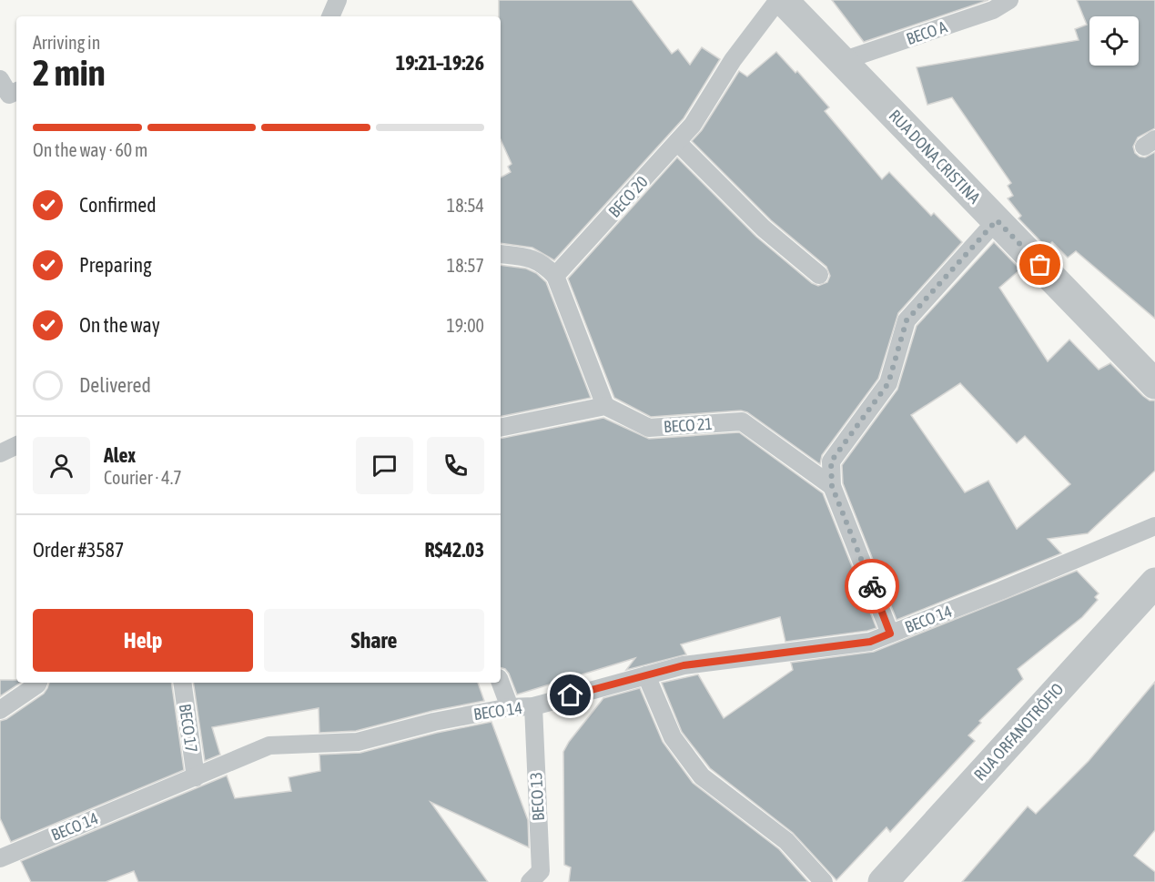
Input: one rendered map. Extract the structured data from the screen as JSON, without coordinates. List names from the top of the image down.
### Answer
{
  "streets": {
    "street": ["RUA DONA CRISTINA", "RUA ORFANOTRÓFIO"],
    "lane": [
      "BECO A",
      "BECO 20",
      "BECO 21",
      "BECO 14",
      "BECO 17",
      "BECO 13"
    ]
  },
  "crossings": [
    ["BECO A", "RUA DONA CRISTINA"],
    ["BECO 14", "BECO 17"],
    ["BECO 14", "BECO 13"]
  ],
  "page": {
    "heading": ["2 min", "Arriving in", "19:21–19:26"],
    "panel": [
      "Alex",
      "Courier · 4.7",
      "Order #3587",
      "R$42.03"
    ],
    "bar": "On the way · 60 m",
    "list": [
      ["Confirmed", "18:54"],
      ["Preparing", "18:57"],
      ["On the way", "19:00"],
      "Delivered"
    ],
    "buttons": ["Help", "Share"]
  }
}
